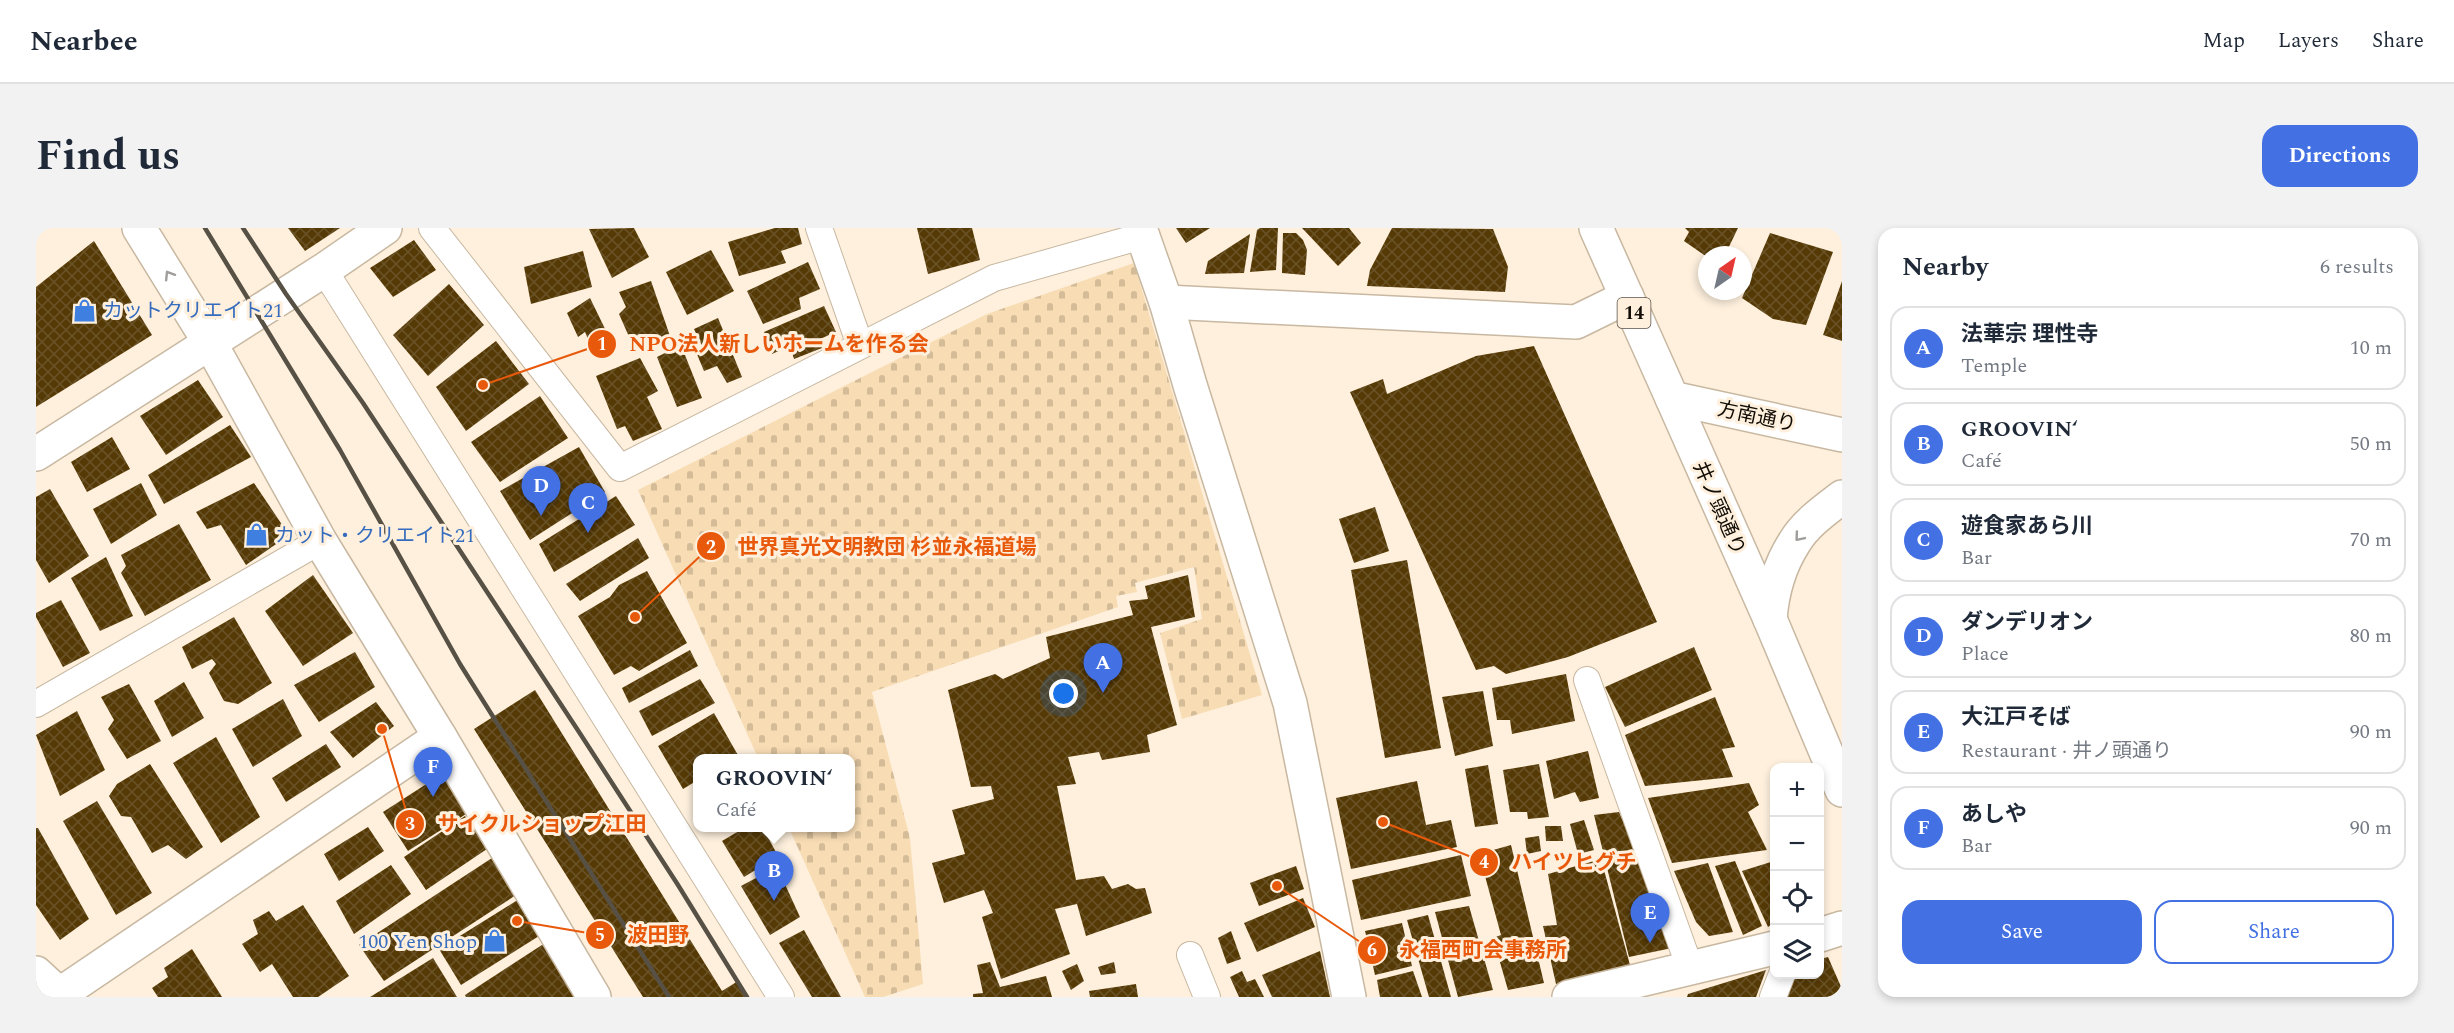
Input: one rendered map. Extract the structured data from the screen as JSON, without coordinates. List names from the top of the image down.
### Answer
{
  "streets": {
    "street": ["14", "方南通り", "井ノ頭通り"]
  },
  "crossings": [
    ["方南通り", "井ノ頭通り"]
  ],
  "places": {
    "shop": ["カットクリエイト21", "カット・クリエイト21", "100 Yen Shop"],
    "other": [
      "NPO法人新しいホームを作る会",
      "世界真光文明教団 杉並永福道場",
      "サイクルショップ江田",
      "ハイツヒグチ",
      "永福西町会事務所",
      "波田野"
    ]
  },
  "north": "top right",
  "page": {
    "header": "Nearbee",
    "nav": ["Map", "Layers", "Share"],
    "title": "Find us",
    "buttons": [
      "Directions",
      ["Save", "Share"]
    ],
    "heading": ["Nearby", "6 results"],
    "list": [
      {
        "mark": "A",
        "name": "法華宗 理性寺",
        "note": "Temple",
        "value": "10 m"
      },
      {
        "mark": "B",
        "name": "GROOVIN‘",
        "note": "Café",
        "value": "50 m"
      },
      {
        "mark": "C",
        "name": "遊食家あら川",
        "note": "Bar",
        "value": "70 m"
      },
      {
        "mark": "D",
        "name": "ダンデリオン",
        "note": "Place",
        "value": "80 m"
      },
      {
        "mark": "E",
        "name": "大江戸そば",
        "note": "Restaurant · 井ノ頭通り",
        "value": "90 m"
      },
      {
        "mark": "F",
        "name": "あしや",
        "note": "Bar",
        "value": "90 m"
      }
    ],
    "pins": [
      "D",
      "C",
      "A",
      "F",
      "B",
      "E"
    ],
    "popup": ["GROOVIN‘", "Café"],
    "map_buttons": ["+", "−"]
  }
}
